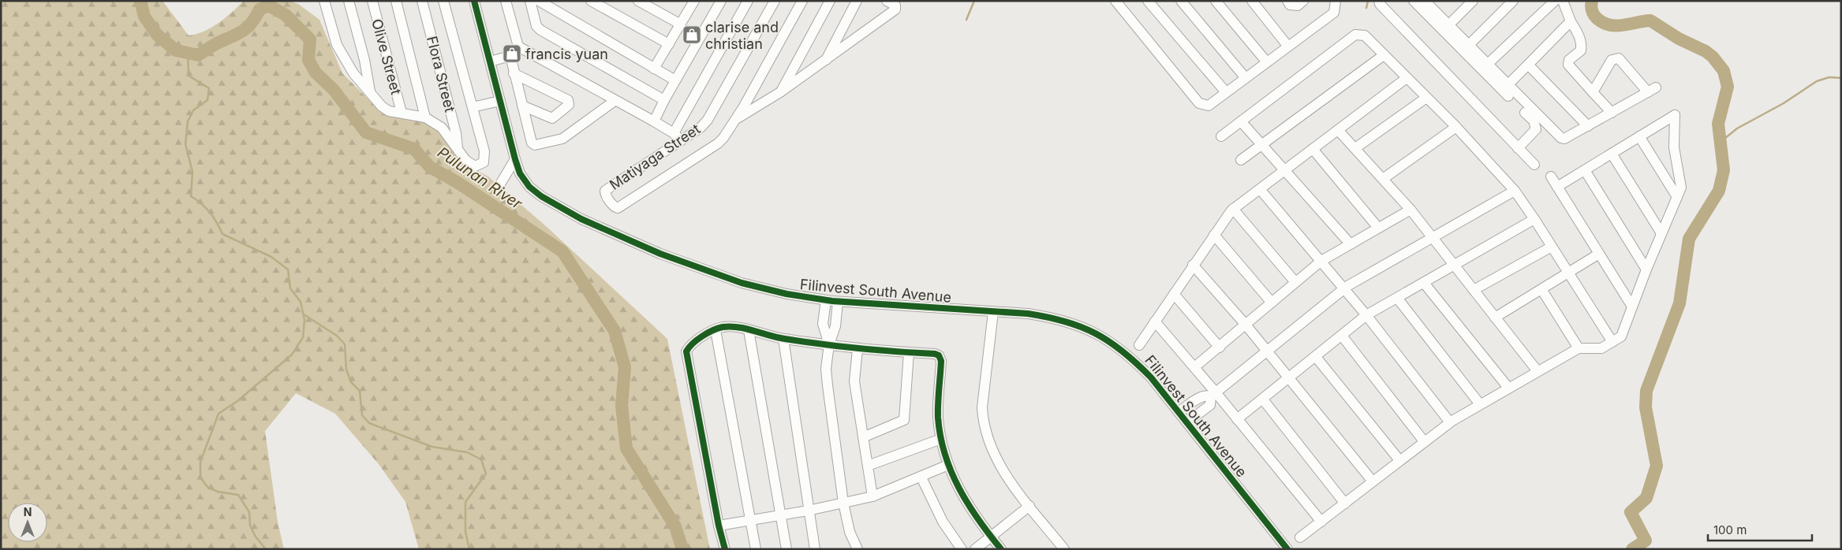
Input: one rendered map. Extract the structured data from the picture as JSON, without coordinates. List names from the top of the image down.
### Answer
{
  "streets": {
    "street": [
      "Olive Street",
      "Flora Street",
      "Matiyaga Street",
      "Filinvest South Avenue"
    ]
  },
  "water": ["Pulunan River"],
  "places": {
    "shop": ["clarise and christian", "francis yuan"]
  },
  "scale_bar": "100 m",
  "north": "top"
}
